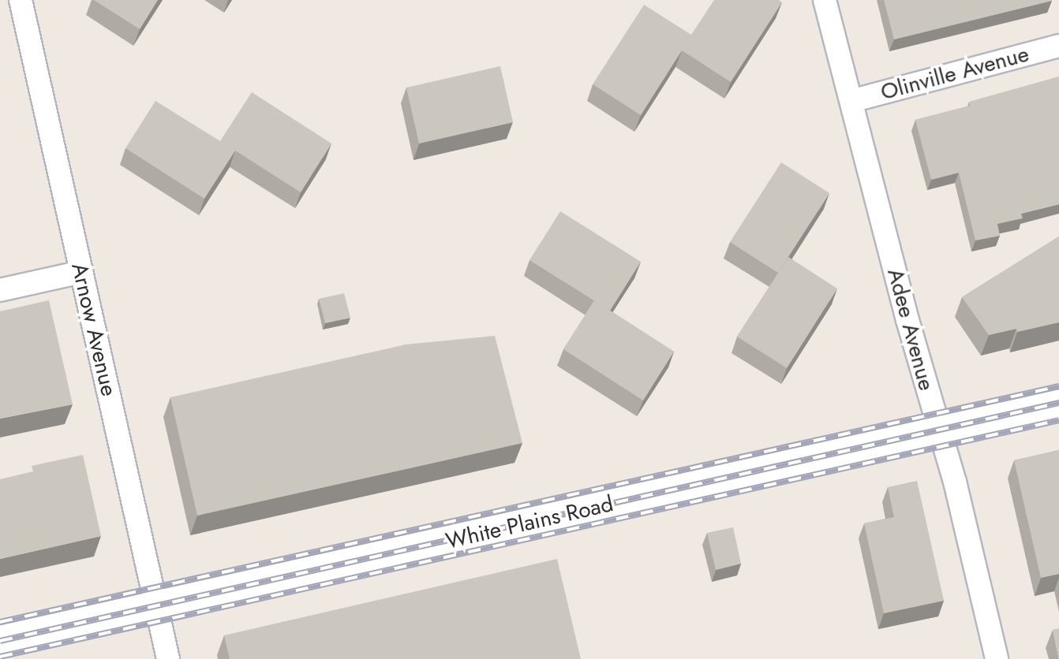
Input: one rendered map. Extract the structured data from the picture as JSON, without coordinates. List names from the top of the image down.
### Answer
{
  "streets": {
    "main road": ["White Plains Road"],
    "street": ["Olinville Avenue", "Arnow Avenue", "Adee Avenue"]
  },
  "crossings": [
    ["Olinville Avenue", "Adee Avenue"],
    ["Arnow Avenue", "White Plains Road"],
    ["Adee Avenue", "White Plains Road"]
  ]
}
